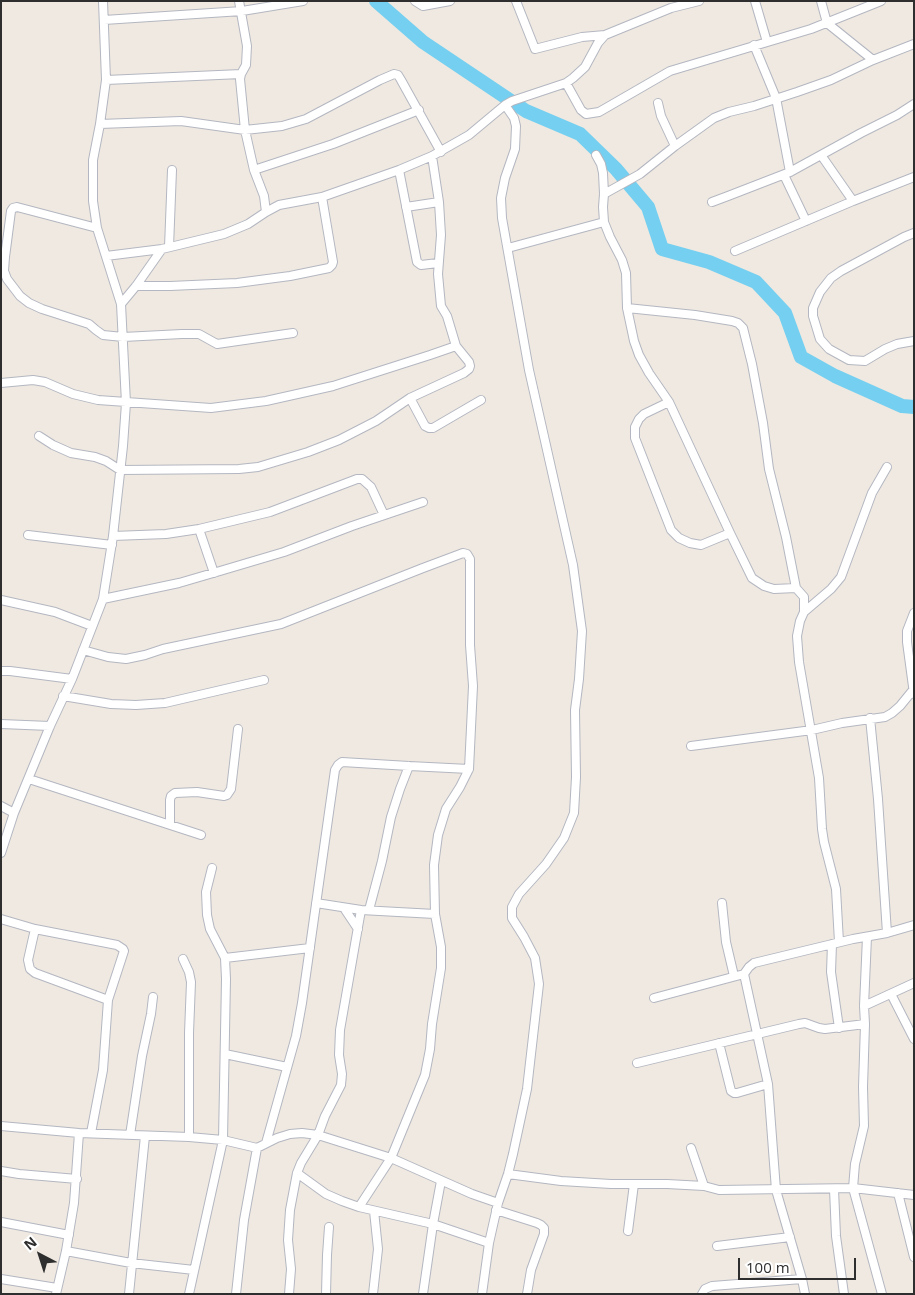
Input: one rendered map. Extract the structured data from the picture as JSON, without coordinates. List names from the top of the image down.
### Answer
{
  "scale_bar": "100 m",
  "north": "top left"
}
